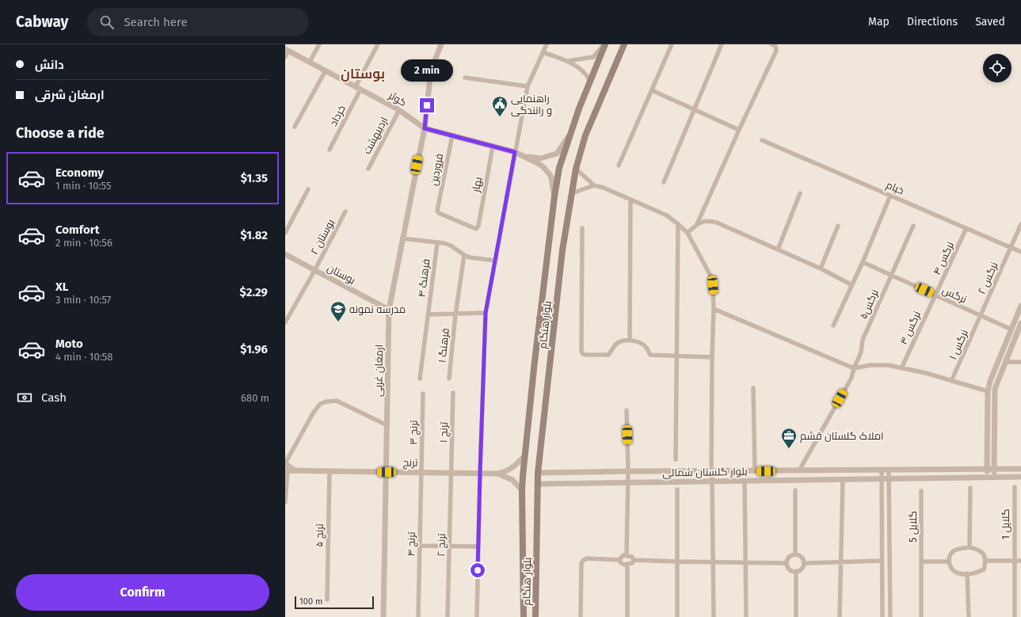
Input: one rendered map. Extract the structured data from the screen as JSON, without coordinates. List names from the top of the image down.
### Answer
{
  "streets": {
    "main road": ["بلوار هنگام"],
    "street": [
      "کوثر",
      "خرداد",
      "اردیبهشت",
      "فروردین",
      "بهار",
      "خیام",
      "بوستان ۲",
      "نرگس ۴",
      "بوستان",
      "فرهنگ ۴",
      "نرگس ۲",
      "نرگس",
      "نرگس۵",
      "نرگس ۳",
      "نرگس ۱",
      "فرهنگ ۱",
      "ارمغان غربی",
      "ترنج ۳",
      "ترنج ۱",
      "ترنج",
      "بلوار گلستان شمالی",
      "گلایل 1",
      "گلایل 5",
      "ترنج ۵",
      "ترنج ۴",
      "ترنج ۲"
    ]
  },
  "crossings": [
    ["کوثر", "خرداد"],
    ["کوثر", "اردیبهشت"],
    ["کوثر", "فروردین"],
    ["کوثر", "بهار"],
    ["کوثر", "بلوار هنگام"],
    ["کوثر", "ارمغان غربی"],
    ["فروردین", "بهار"],
    ["خیام", "نرگس ۴"],
    ["خیام", "نرگس ۲"],
    ["بوستان ۲", "بوستان"],
    ["نرگس ۴", "نرگس"],
    ["نرگس ۴", "نرگس ۳"],
    ["بوستان", "ارمغان غربی"],
    ["نرگس ۲", "نرگس"],
    ["نرگس ۲", "نرگس ۱"],
    ["نرگس", "نرگس۵"],
    ["نرگس", "نرگس ۳"],
    ["نرگس", "نرگس ۱"],
    ["نرگس۵", "بلوار گلستان شمالی"],
    ["بلوار هنگام", "بلوار گلستان شمالی"],
    ["ارمغان غربی", "ترنج"],
    ["ترنج ۳", "ترنج"],
    ["ترنج ۳", "ترنج ۴"],
    ["ترنج ۱", "ترنج"],
    ["ترنج ۱", "ترنج ۲"],
    ["ترنج", "ترنج ۵"],
    ["ترنج", "ترنج ۴"],
    ["ترنج", "ترنج ۲"]
  ],
  "districts": ["بوستان"],
  "places": {
    "public building": ["راهنمایی و رانندگی"],
    "school or university": ["مدرسه نمونه"],
    "office": ["املاک گلستان قشم"]
  },
  "scale_bar": "100 m",
  "page": {
    "header": "Cabway",
    "search": "Search here",
    "nav": ["Map", "Directions", "Saved"],
    "banner": ["دانش", "ارمغان شرقی"],
    "bubble": "2 min",
    "heading": "Choose a ride",
    "list": [
      {
        "name": "Economy",
        "note": "1 min · 10:55",
        "value": "$1.35"
      },
      {
        "name": "Comfort",
        "note": "2 min · 10:56",
        "value": "$1.82"
      },
      {
        "name": "XL",
        "note": "3 min · 10:57",
        "value": "$2.29"
      },
      {
        "name": "Moto",
        "note": "4 min · 10:58",
        "value": "$1.96"
      }
    ],
    "pay": ["Cash", "680 m"],
    "buttons": "Confirm",
    "scale": "100 m"
  }
}
